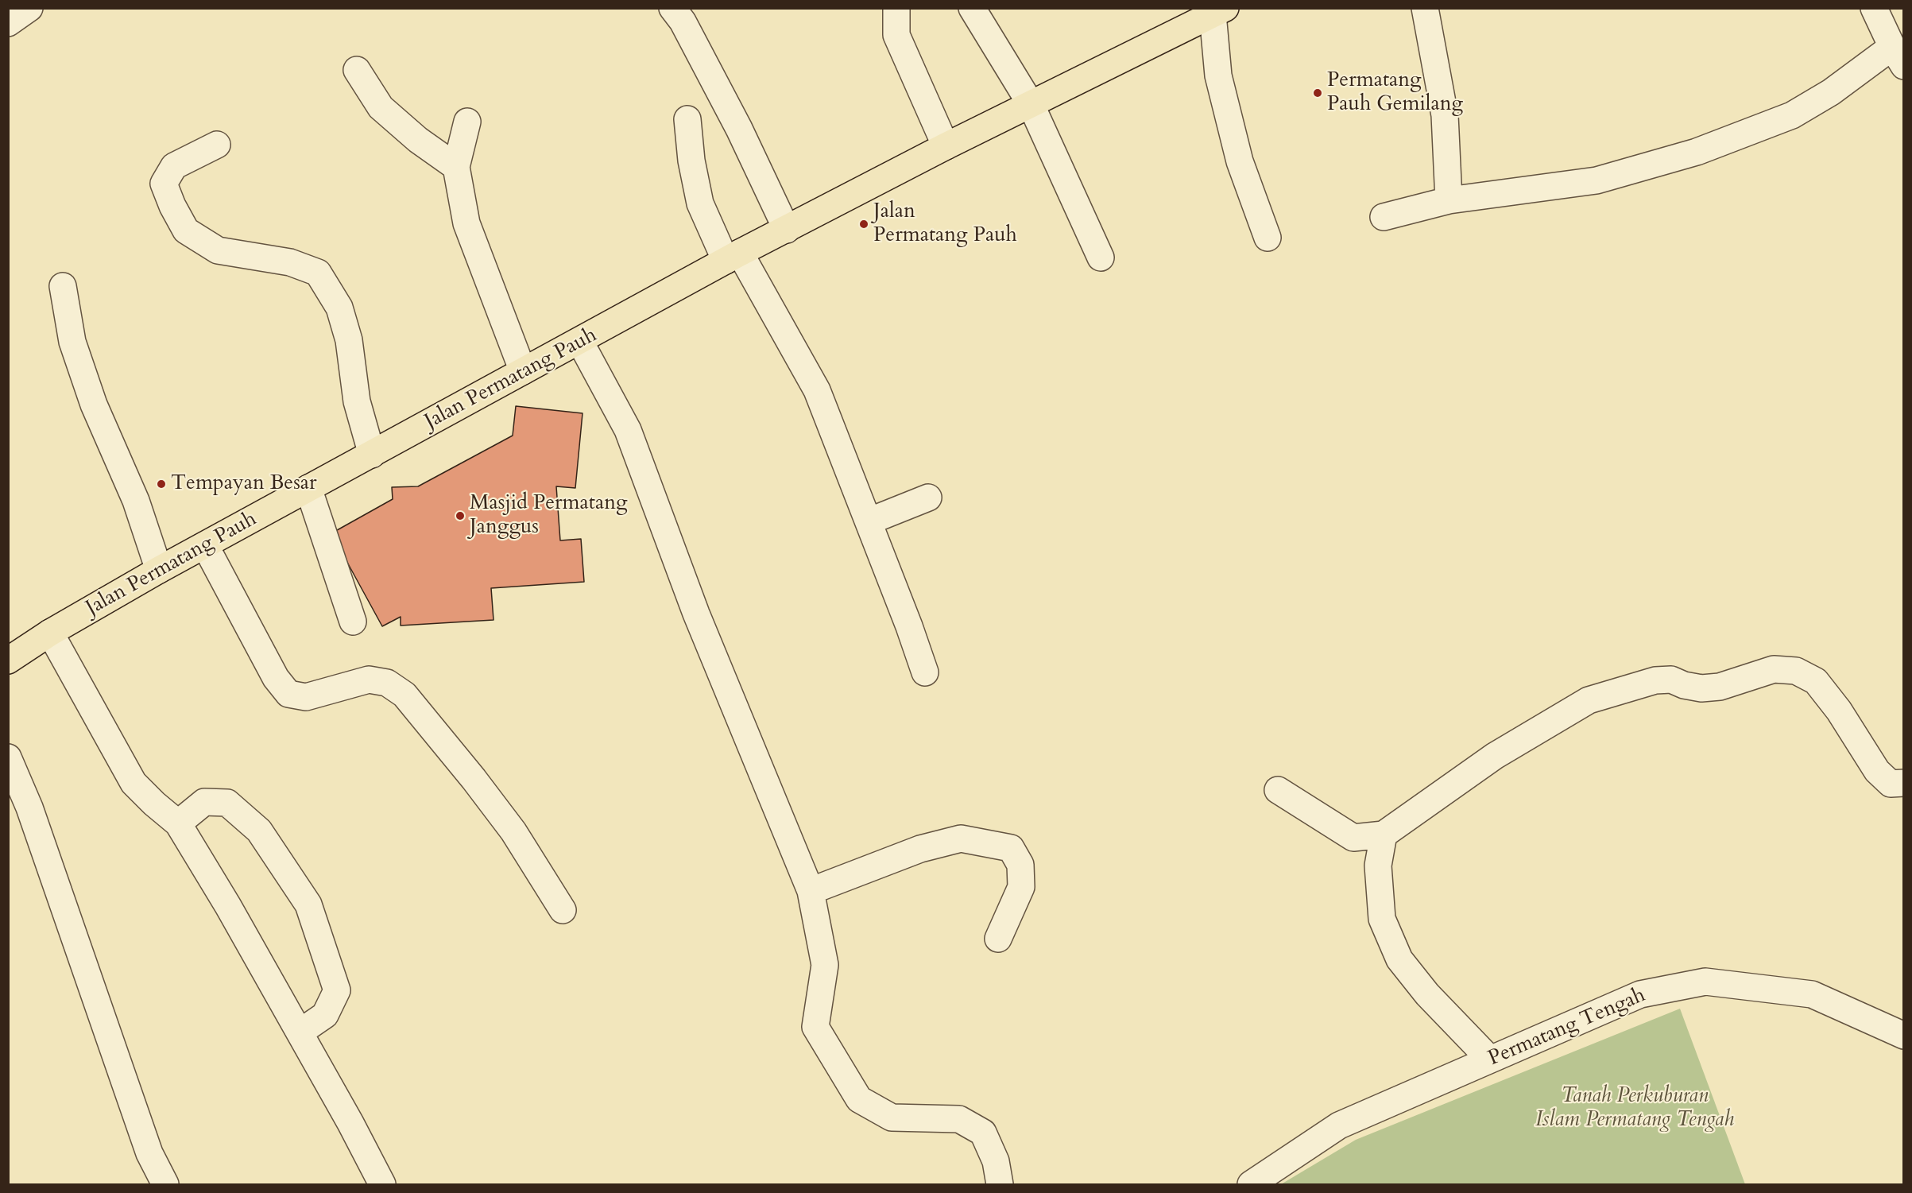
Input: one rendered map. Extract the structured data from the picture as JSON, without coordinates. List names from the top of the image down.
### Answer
{
  "streets": {
    "main road": ["Jalan Permatang Pauh"],
    "street": ["Permatang Tengah"]
  },
  "parks": ["Tanah Perkuburan Islam Permatang Tengah"],
  "places": [
    "Permatang Pauh Gemilang",
    "Jalan Permatang Pauh",
    "Tempayan Besar",
    "Masjid Permatang Janggus"
  ]
}
